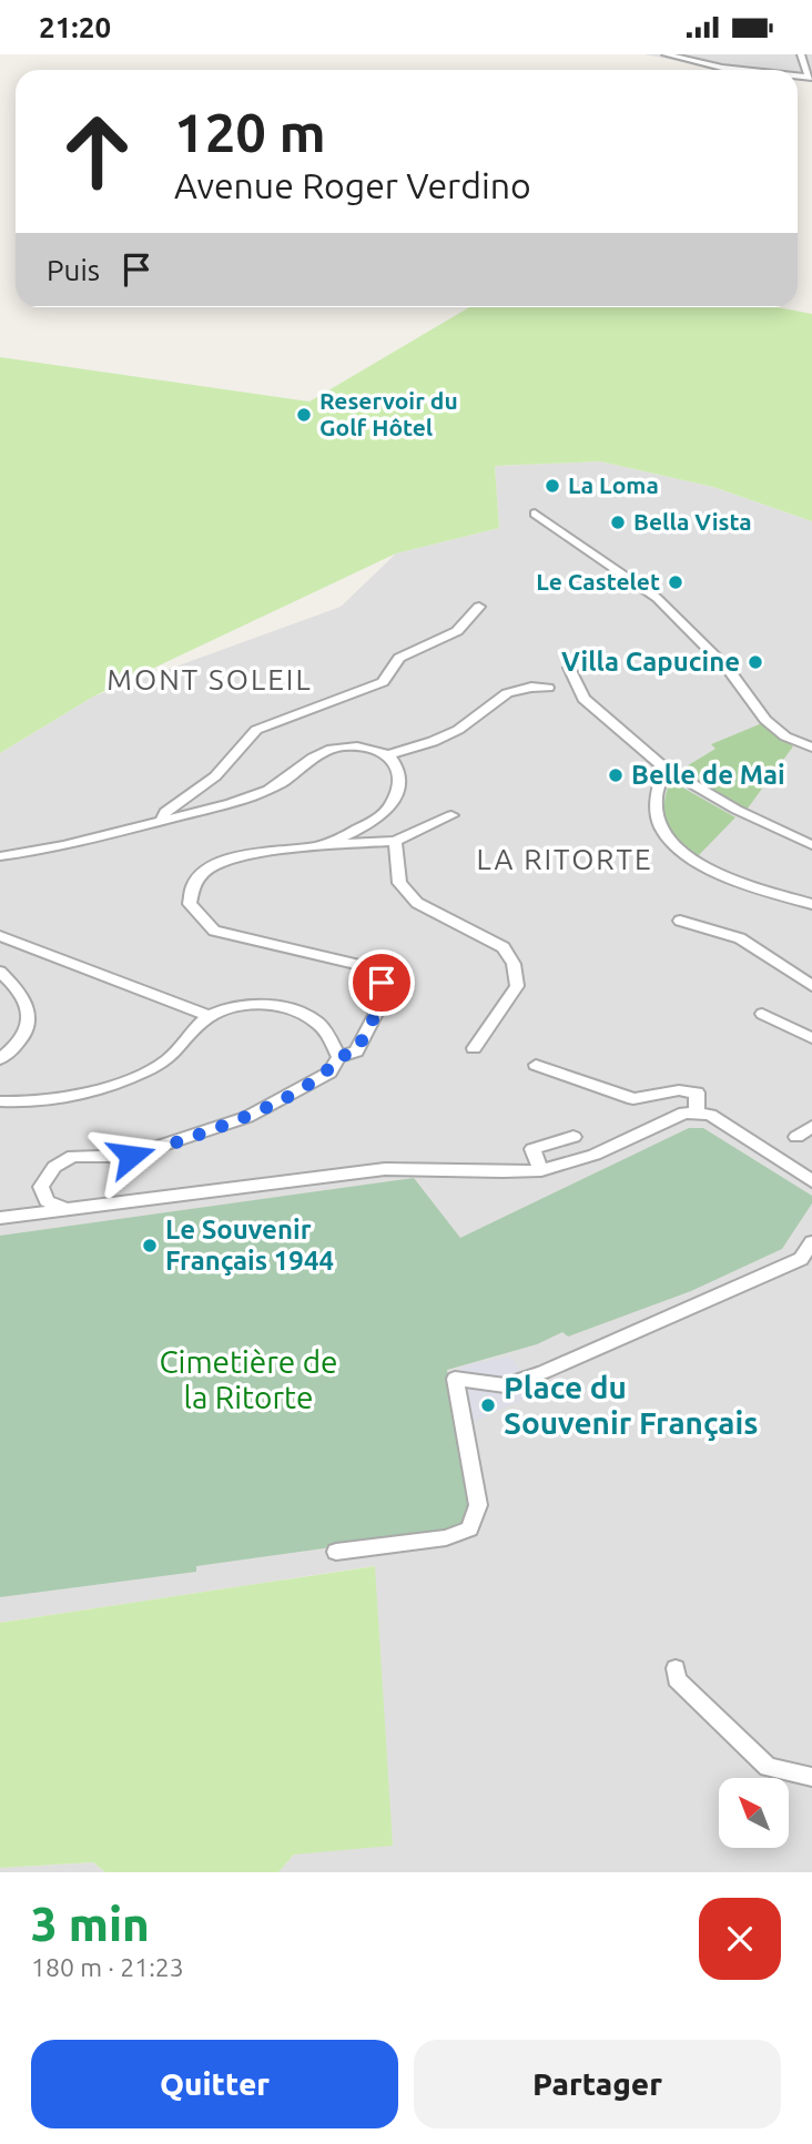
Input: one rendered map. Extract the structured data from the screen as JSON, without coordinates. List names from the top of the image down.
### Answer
{
  "districts": ["MONT SOLEIL", "LA RITORTE"],
  "parks": ["Cimetière de la Ritorte"],
  "places": [
    "Reservoir du Golf Hôtel",
    "La Loma",
    "Bella Vista",
    "Le Castelet",
    "Villa Capucine",
    "Belle de Mai",
    "Le Souvenir Français 1944",
    "Place du Souvenir Français"
  ],
  "north": "top left",
  "page": {
    "status": "21:20",
    "turn": ["120 m", "Avenue Roger Verdino"],
    "then": "Puis",
    "heading": ["3 min", "180 m · 21:23"],
    "buttons": ["Quitter", "Partager"]
  }
}
